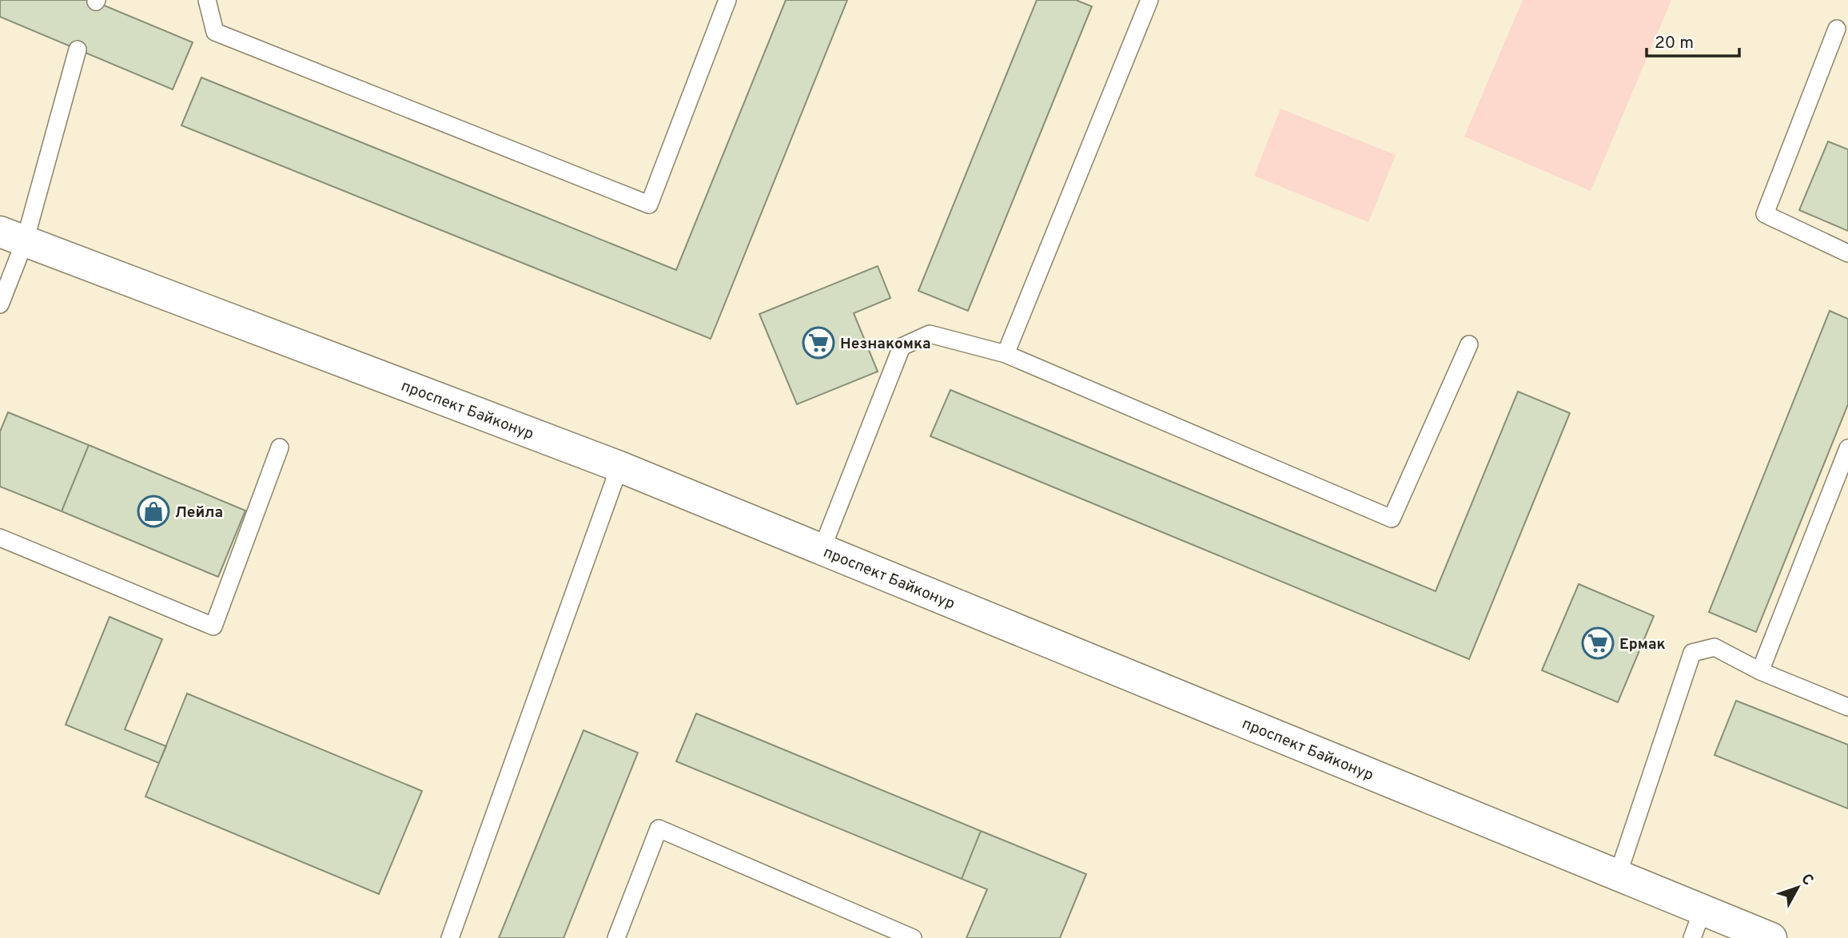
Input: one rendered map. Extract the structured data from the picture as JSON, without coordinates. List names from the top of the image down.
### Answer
{
  "streets": {
    "street": ["проспект Байконур"]
  },
  "places": {
    "supermarket": ["Незнакомка", "Ермак"],
    "shop": ["Лейла"]
  },
  "scale_bar": "20 m",
  "north": "top right"
}
